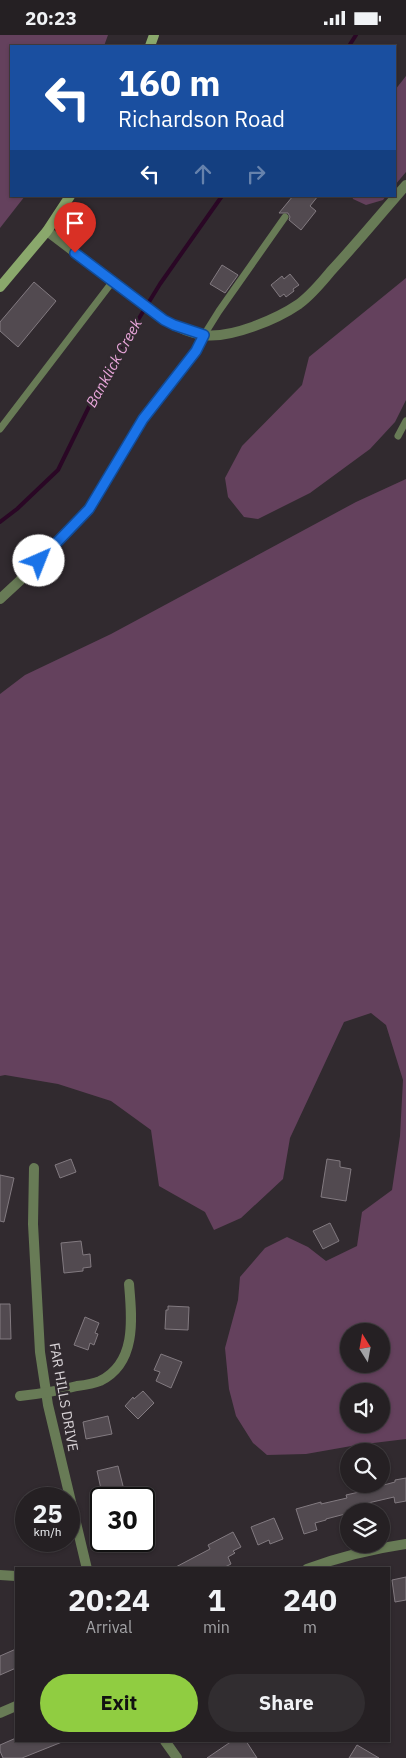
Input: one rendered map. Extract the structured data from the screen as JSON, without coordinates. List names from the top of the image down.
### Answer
{
  "streets": {
    "street": ["FAR HILLS DRIVE"]
  },
  "water": ["Banklick Creek"],
  "north": "top",
  "page": {
    "status": "20:23",
    "turn": ["160 m", "Richardson Road"],
    "speed": "25 km/h",
    "limit": "30",
    "eta": [
      "20:24",
      "Arrival",
      "1",
      "min",
      "240",
      "m"
    ],
    "buttons": ["Exit", "Share"]
  }
}
